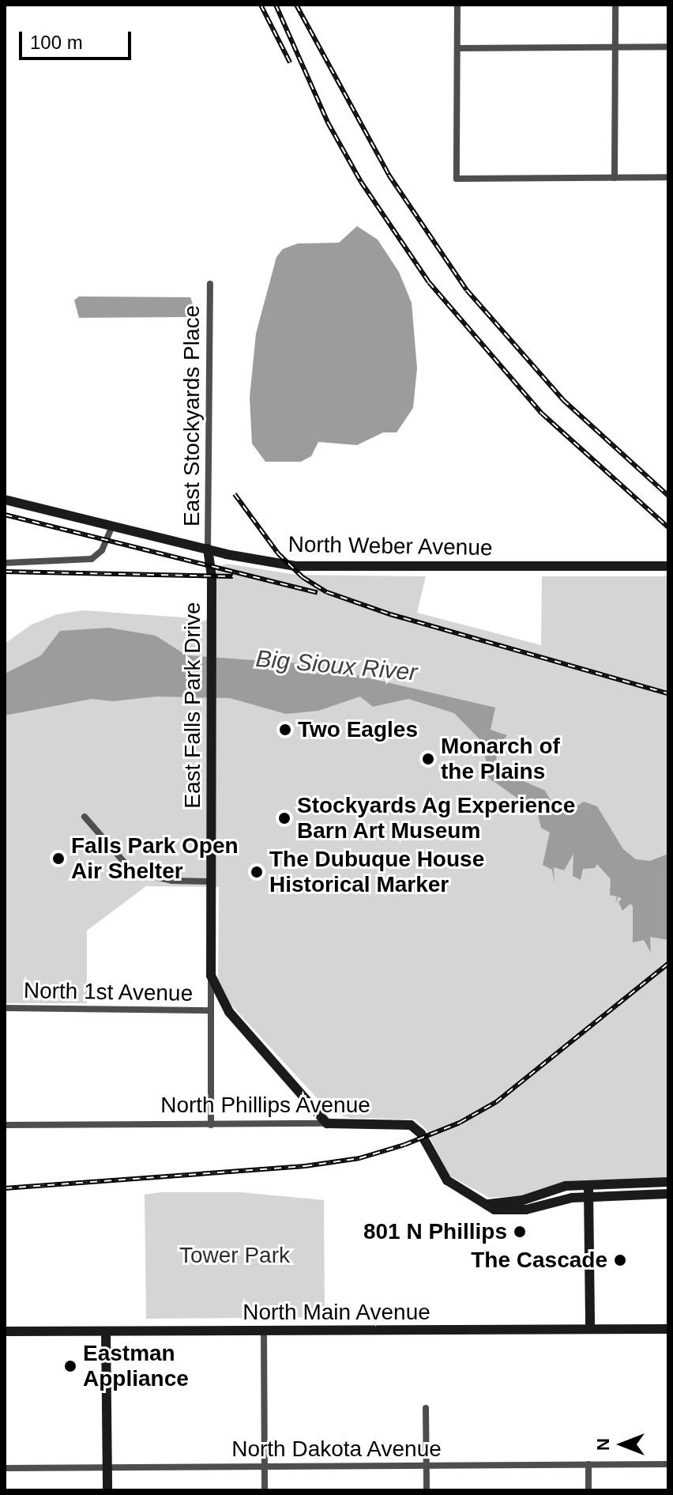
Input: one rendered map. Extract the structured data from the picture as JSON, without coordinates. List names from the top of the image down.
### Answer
{
  "streets": {
    "street": [
      "East Stockyards Place",
      "North Weber Avenue",
      "East Falls Park Drive",
      "North 1st Avenue",
      "North Phillips Avenue",
      "North Main Avenue",
      "North Dakota Avenue"
    ]
  },
  "crossings": [
    ["East Stockyards Place", "North Weber Avenue"],
    ["East Stockyards Place", "East Falls Park Drive"],
    ["North Weber Avenue", "East Falls Park Drive"],
    ["East Falls Park Drive", "North Phillips Avenue"]
  ],
  "water": ["Big Sioux River"],
  "parks": ["Tower Park"],
  "places": [
    "Two Eagles",
    "Monarch of the Plains",
    "Stockyards Ag Experience Barn Art Museum",
    "Falls Park Open Air Shelter",
    "The Dubuque House Historical Marker",
    "801 N Phillips",
    "The Cascade",
    "Eastman Appliance"
  ],
  "scale_bar": "100 m",
  "north": "left"
}
